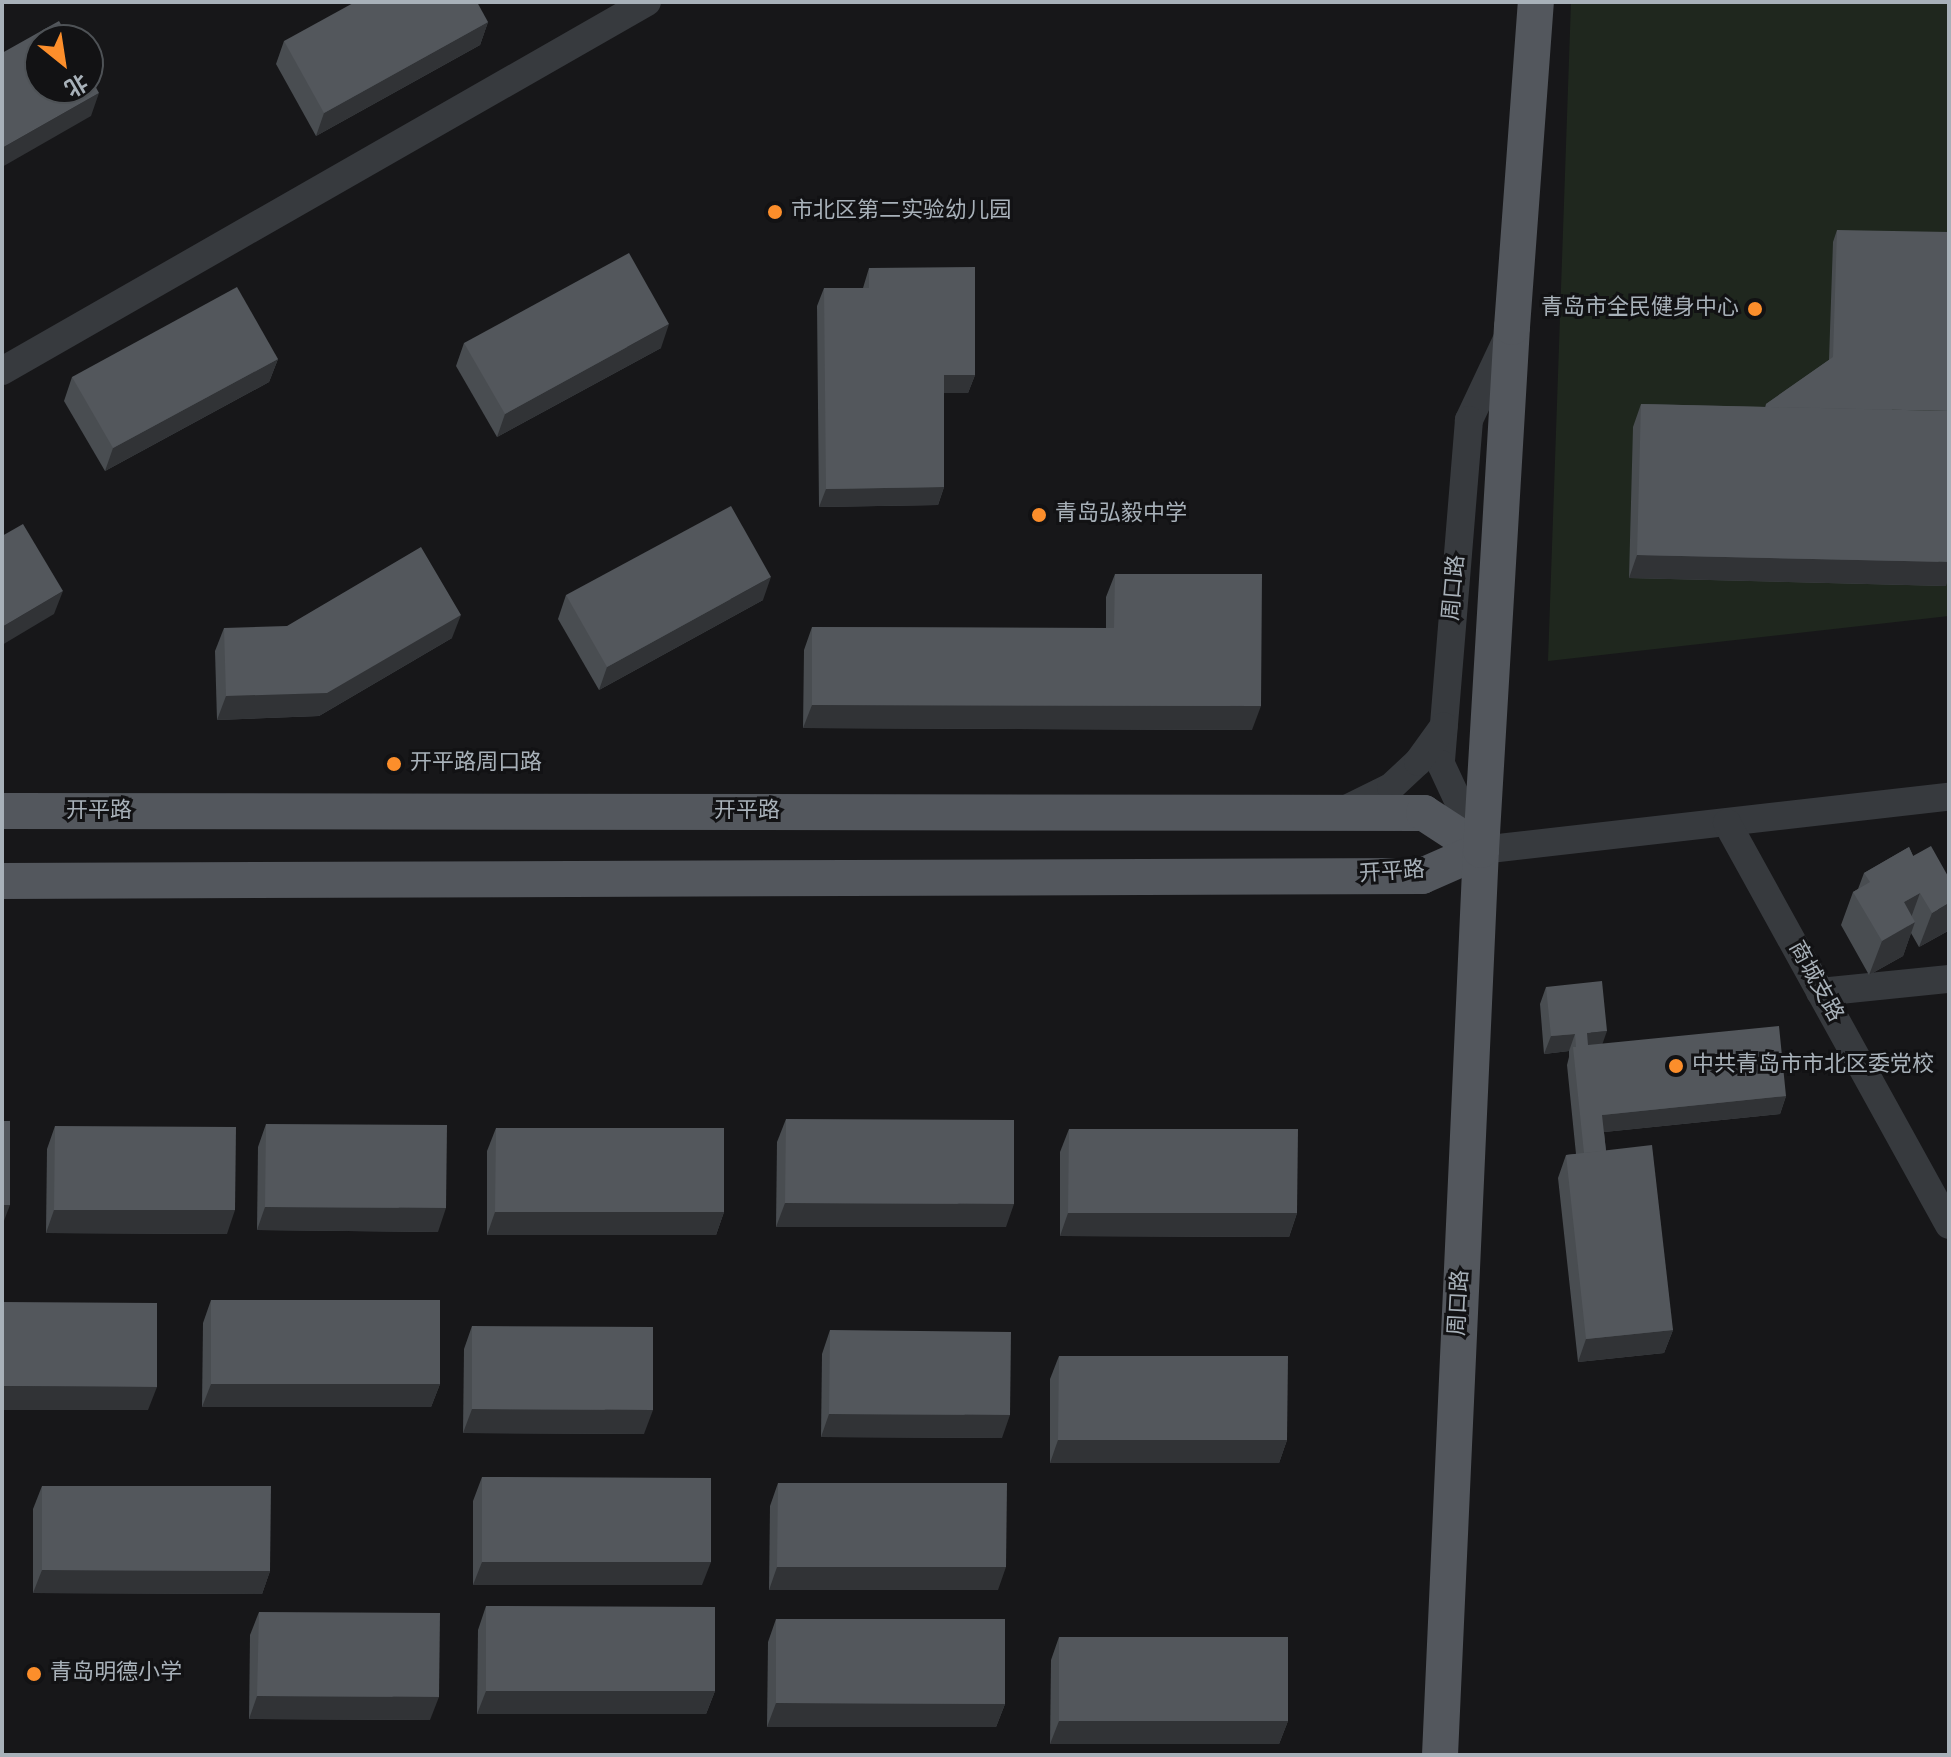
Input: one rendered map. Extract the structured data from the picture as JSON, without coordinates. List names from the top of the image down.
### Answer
{
  "streets": {
    "main road": ["周口路", "开平路"],
    "street": ["商城支路"]
  },
  "crossings": [
    ["周口路", "开平路"],
    ["开平路", "商城支路"]
  ],
  "places": [
    "市北区第二实验幼儿园",
    "青岛市全民健身中心",
    "青岛弘毅中学",
    "开平路周口路",
    "中共青岛市市北区委党校",
    "青岛明德小学"
  ],
  "north": "bottom right"
}
